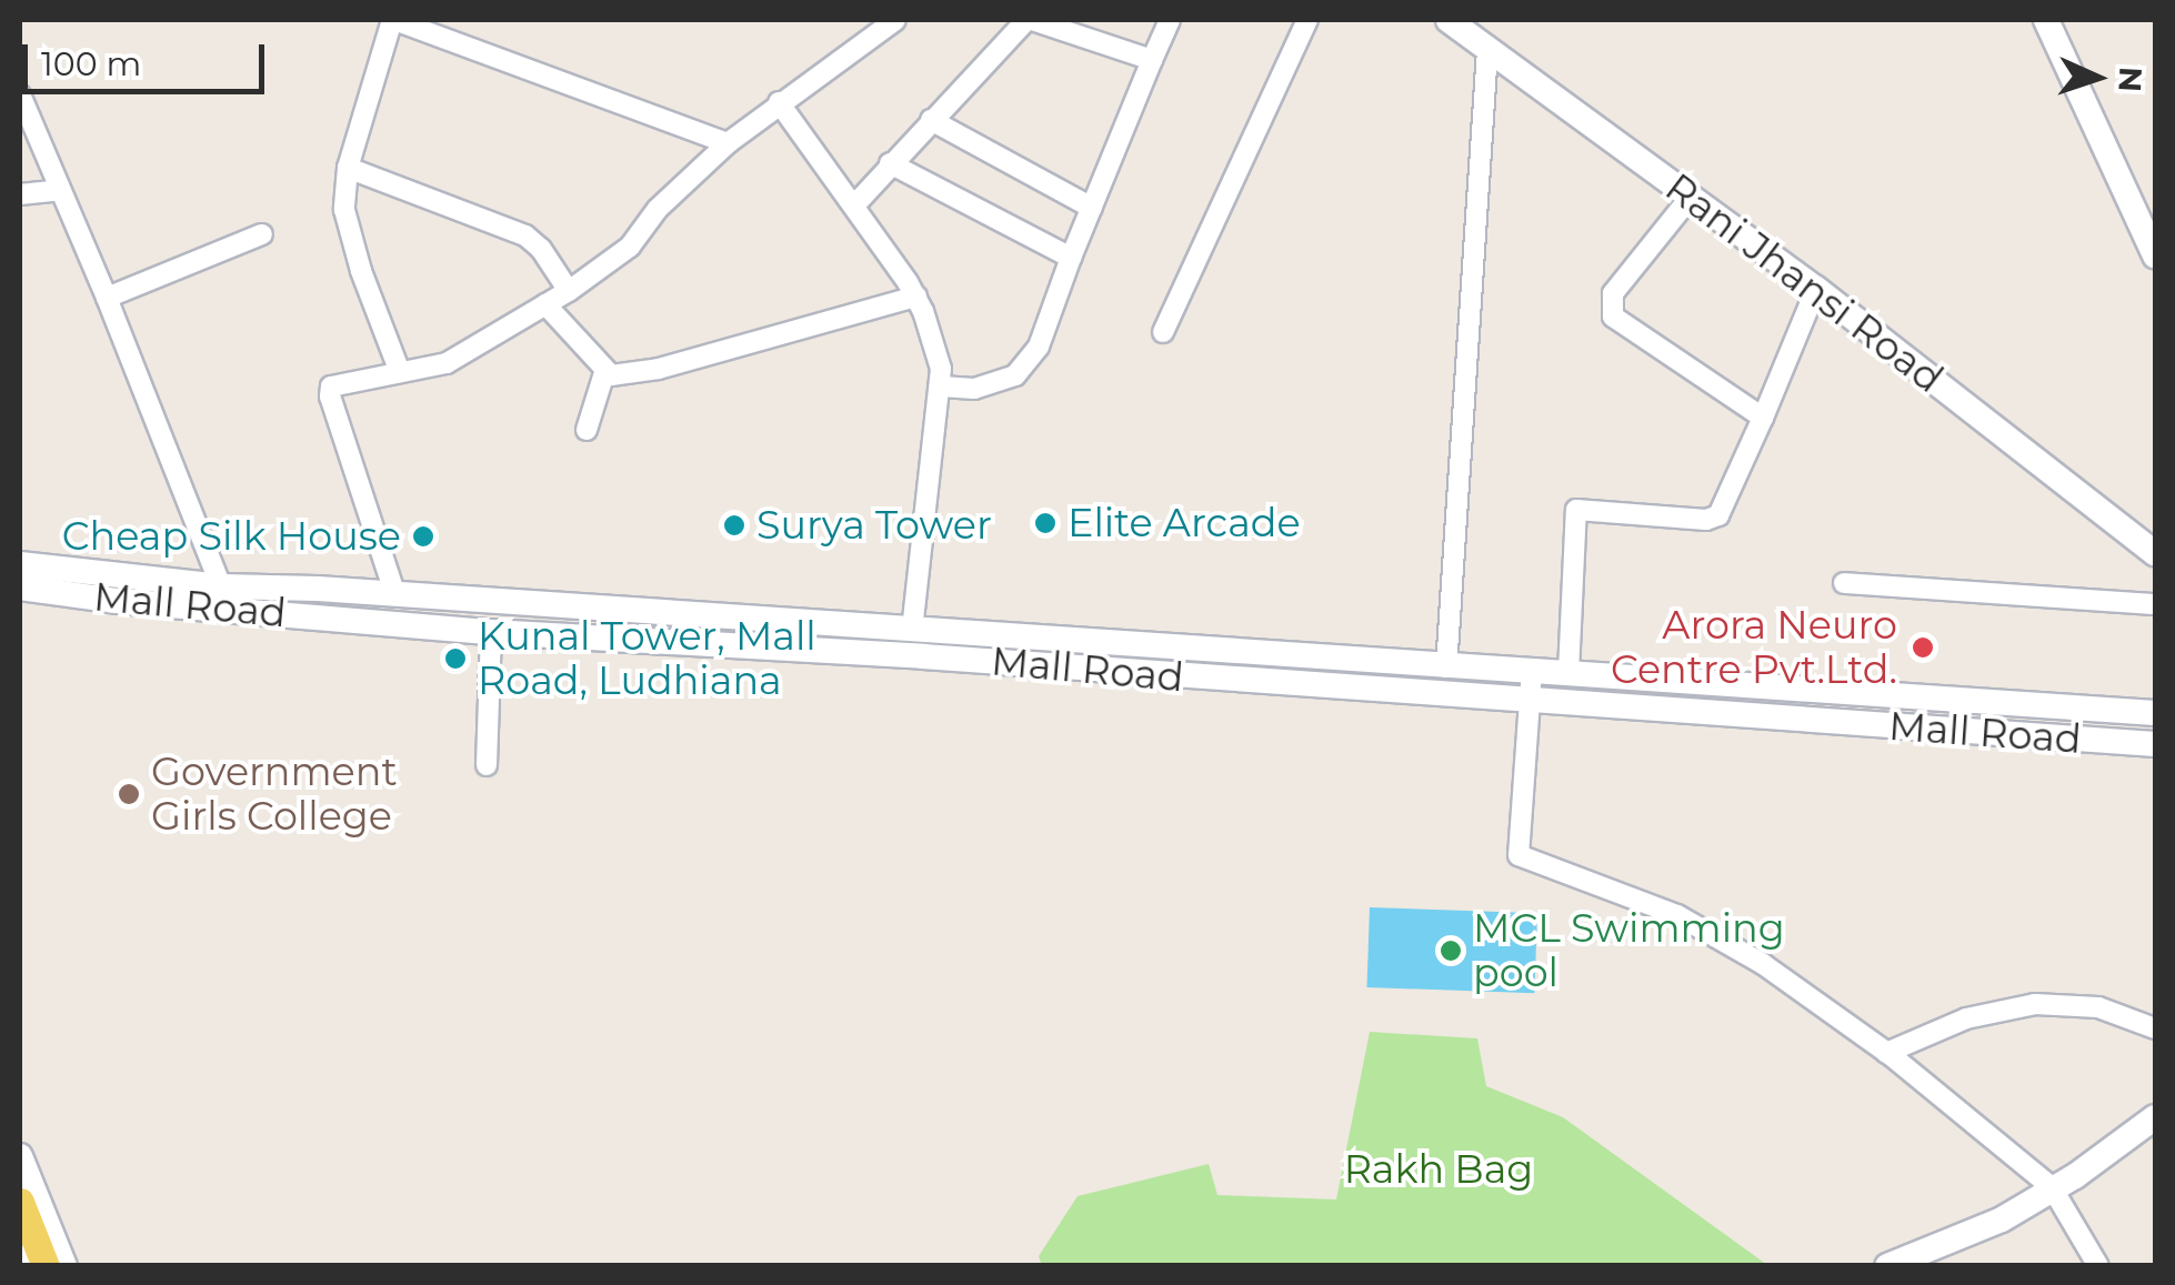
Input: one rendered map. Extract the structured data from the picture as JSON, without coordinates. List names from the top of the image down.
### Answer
{
  "streets": {
    "main road": ["Rani Jhansi Road", "Mall Road"]
  },
  "parks": ["Rakh Bag"],
  "places": [
    "Elite Arcade",
    "Surya Tower",
    "Cheap Silk House",
    "Arora Neuro Centre Pvt.Ltd.",
    "Kunal Tower, Mall Road, Ludhiana",
    "Government Girls College",
    "MCL Swimming pool"
  ],
  "scale_bar": "100 m",
  "north": "right"
}
